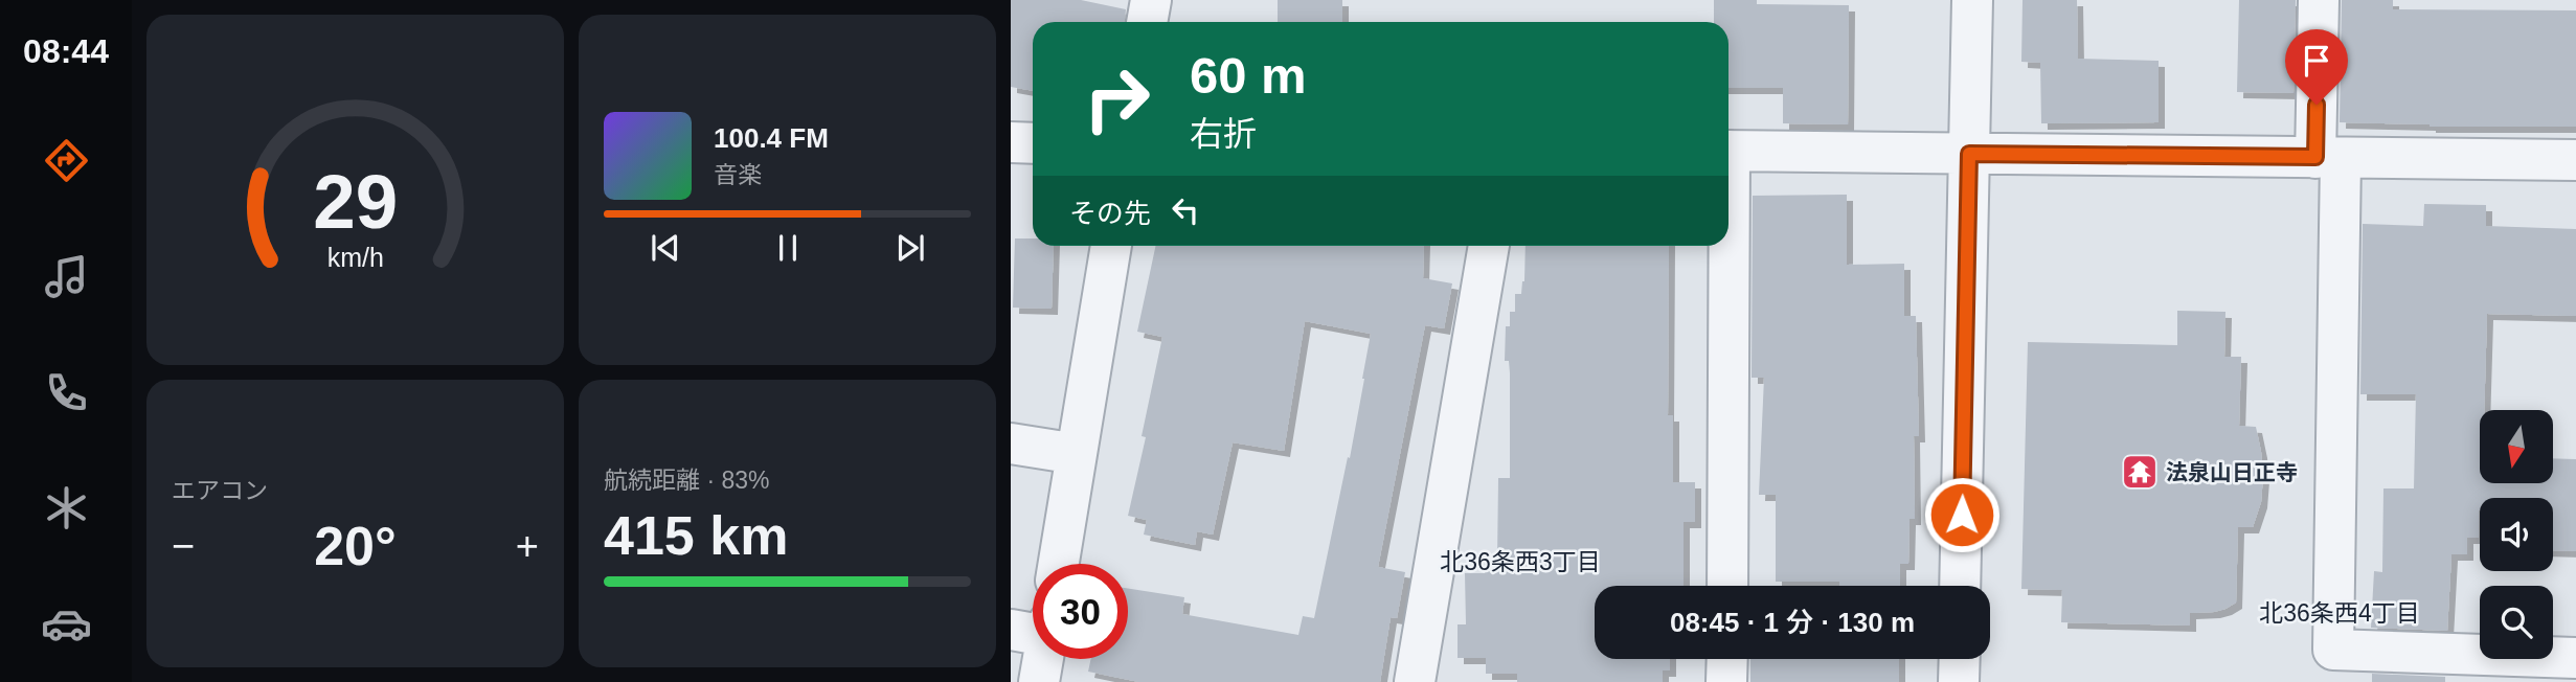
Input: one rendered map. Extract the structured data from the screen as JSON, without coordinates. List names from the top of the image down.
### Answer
{
  "districts": ["北36条西3丁目", "北36条西4丁目"],
  "places": {
    "temple": ["法泉山日正寺"]
  },
  "north": "bottom",
  "page": {
    "tabs": "08:44",
    "turn": ["60 m", "右折"],
    "song": ["100.4 FM", "音楽"],
    "then": "その先",
    "tile": [
      "エアコン",
      ["航続距離 · 83%", "415 km"]
    ],
    "heat": ["−", "20°", "+"],
    "limit": "30",
    "trip": "08:45 · 1 分 · 130 m",
    "gauge": ["29", "km/h"]
  }
}
